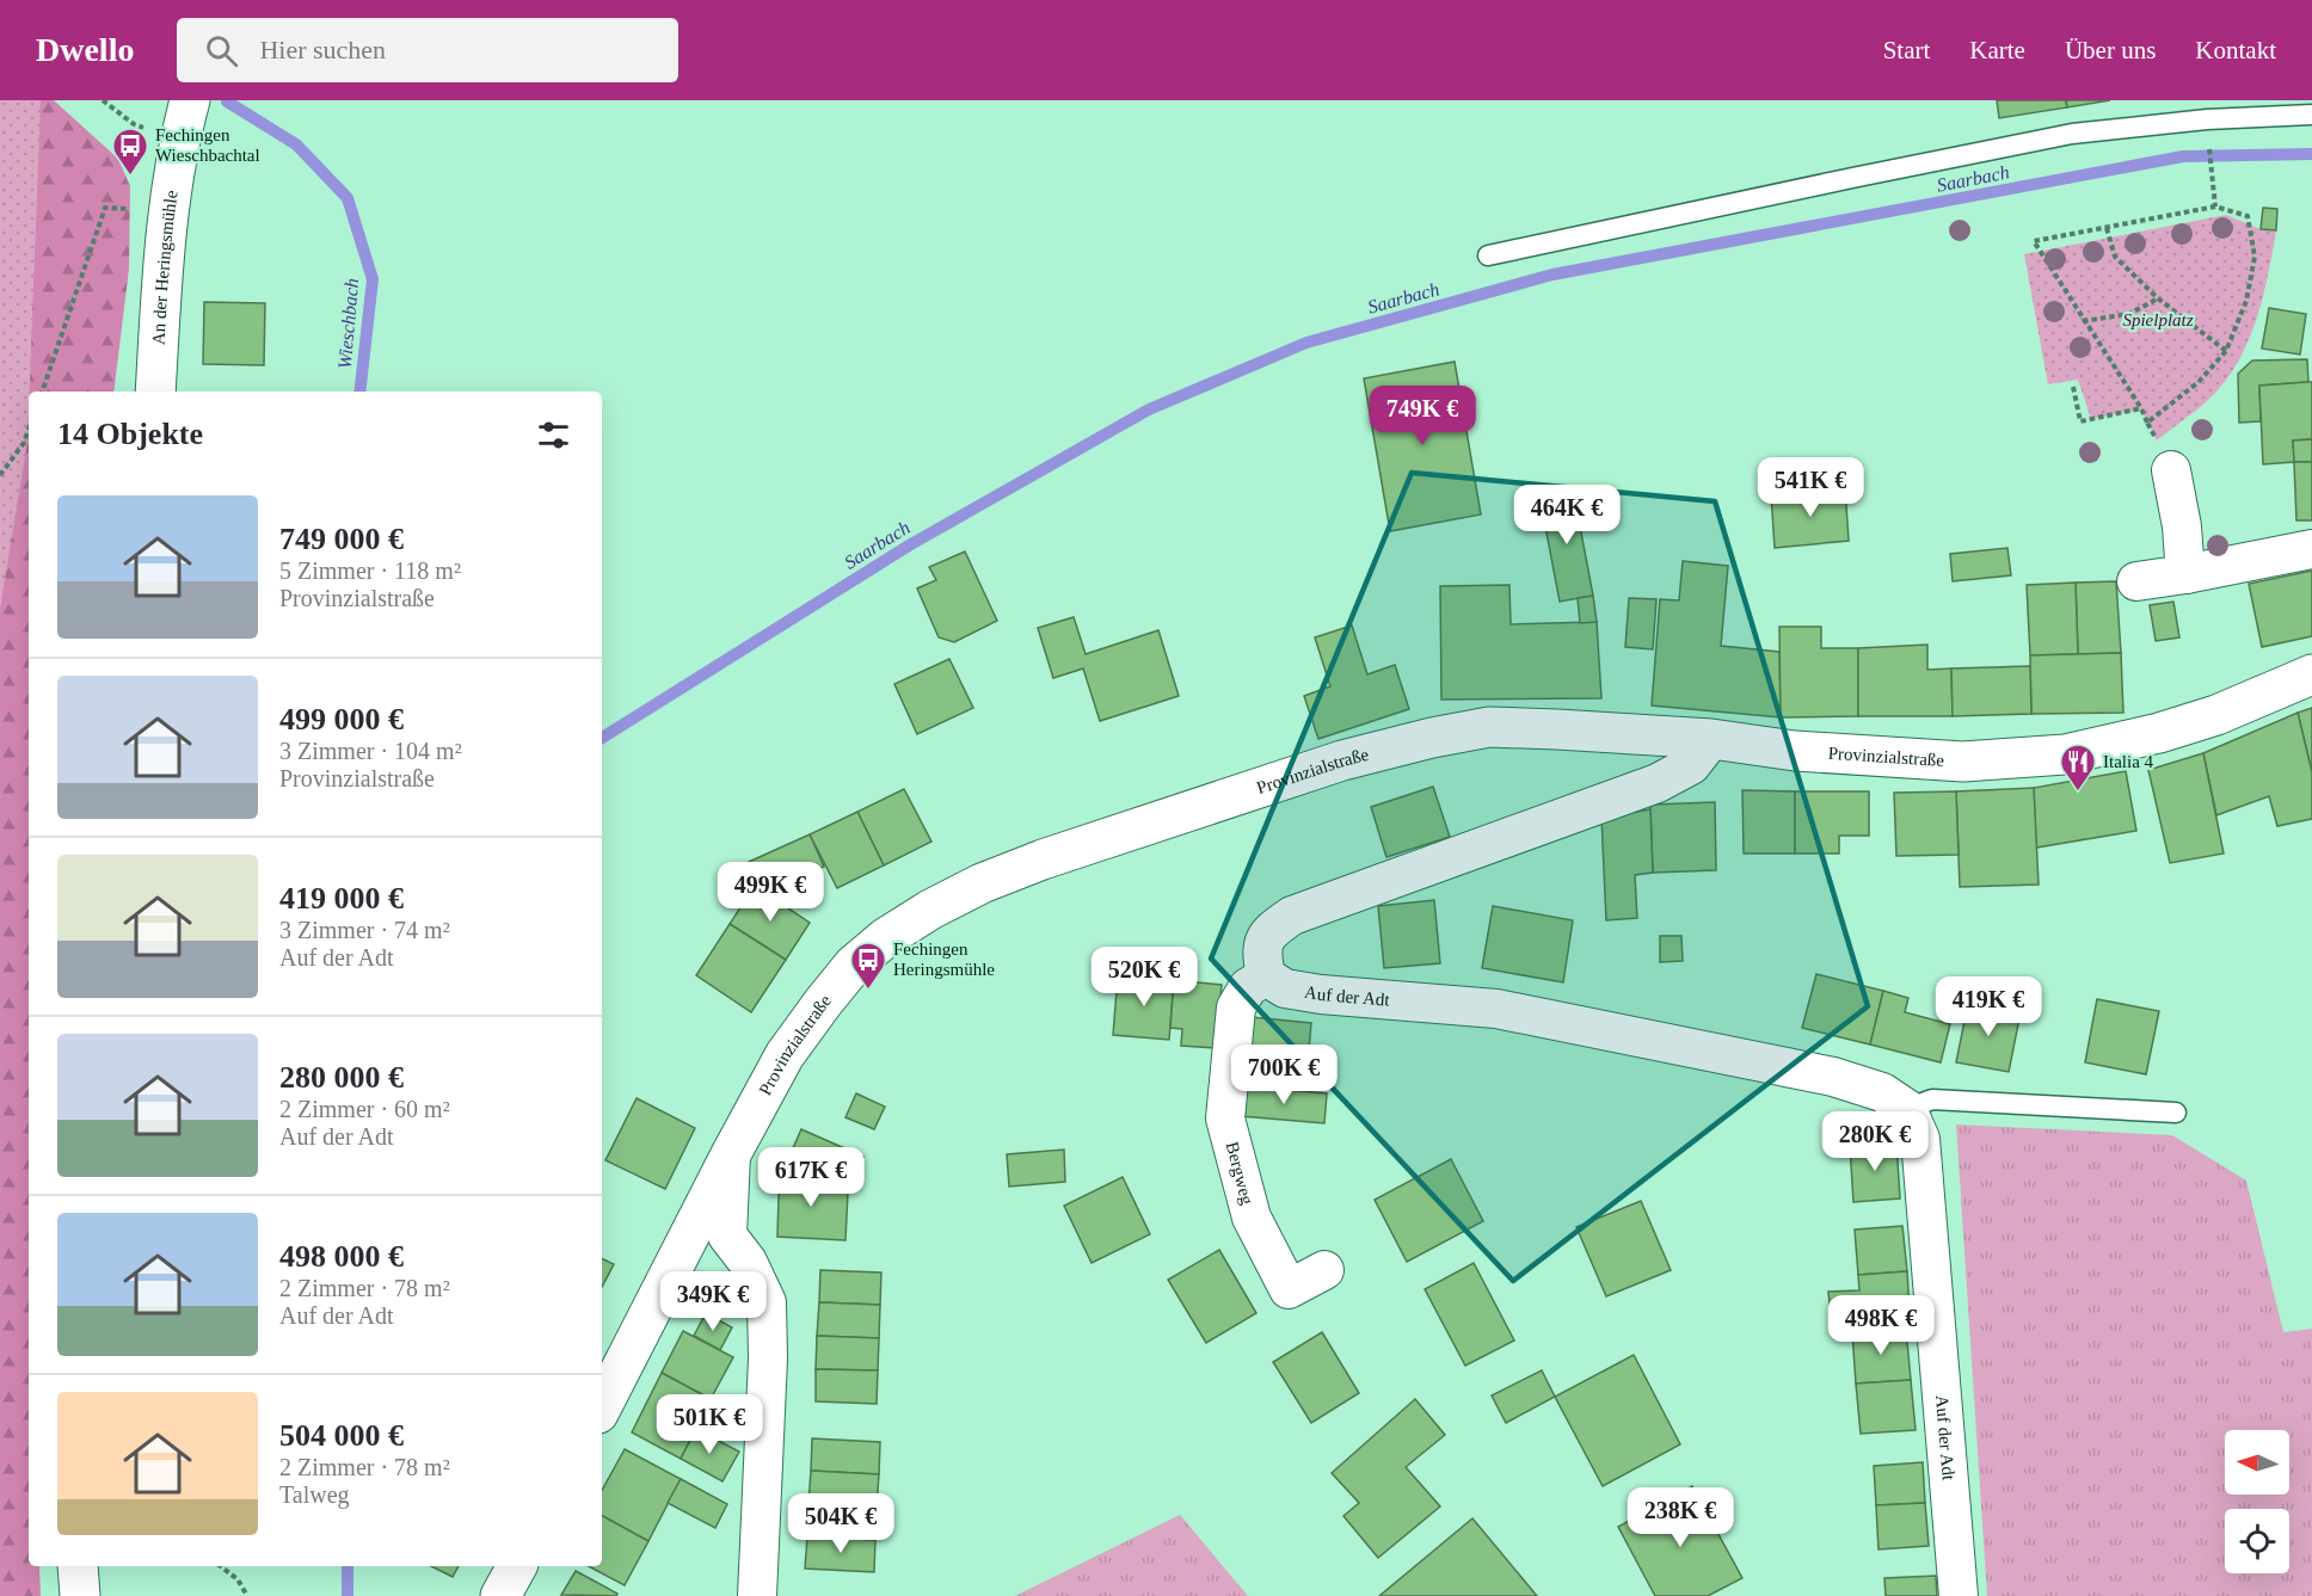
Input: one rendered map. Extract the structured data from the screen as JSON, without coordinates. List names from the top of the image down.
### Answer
{
  "streets": {
    "main road": ["An der Heringsmühle", "Provinzialstraße"],
    "street": ["Auf der Adt", "Bergweg"]
  },
  "crossings": [
    ["Auf der Adt", "Bergweg"]
  ],
  "water": ["Saarbach", "Wieschbach"],
  "parks": ["Spielplatz"],
  "places": {
    "bus stop": ["Fechingen Wieschbachtal", "Fechingen Heringsmühle"],
    "restaurant": ["Italia 4"]
  },
  "north": "left",
  "page": {
    "header": "Dwello",
    "search": "Hier suchen",
    "nav": [
      "Start",
      "Karte",
      "Über uns",
      "Kontakt"
    ],
    "price": [
      "749K €",
      "541K €",
      "464K €",
      "499K €",
      "520K €",
      "419K €",
      "700K €",
      "280K €",
      "617K €",
      "349K €",
      "498K €",
      "501K €",
      "238K €",
      "504K €"
    ],
    "heading": "14 Objekte",
    "list": [
      {
        "name": "749 000 €",
        "note": "5 Zimmer · 118 m² · Provinzialstraße"
      },
      {
        "name": "499 000 €",
        "note": "3 Zimmer · 104 m² · Provinzialstraße"
      },
      {
        "name": "419 000 €",
        "note": "3 Zimmer · 74 m² · Auf der Adt"
      },
      {
        "name": "280 000 €",
        "note": "2 Zimmer · 60 m² · Auf der Adt"
      },
      {
        "name": "498 000 €",
        "note": "2 Zimmer · 78 m² · Auf der Adt"
      },
      {
        "name": "504 000 €",
        "note": "2 Zimmer · 78 m² · Talweg"
      }
    ]
  }
}
